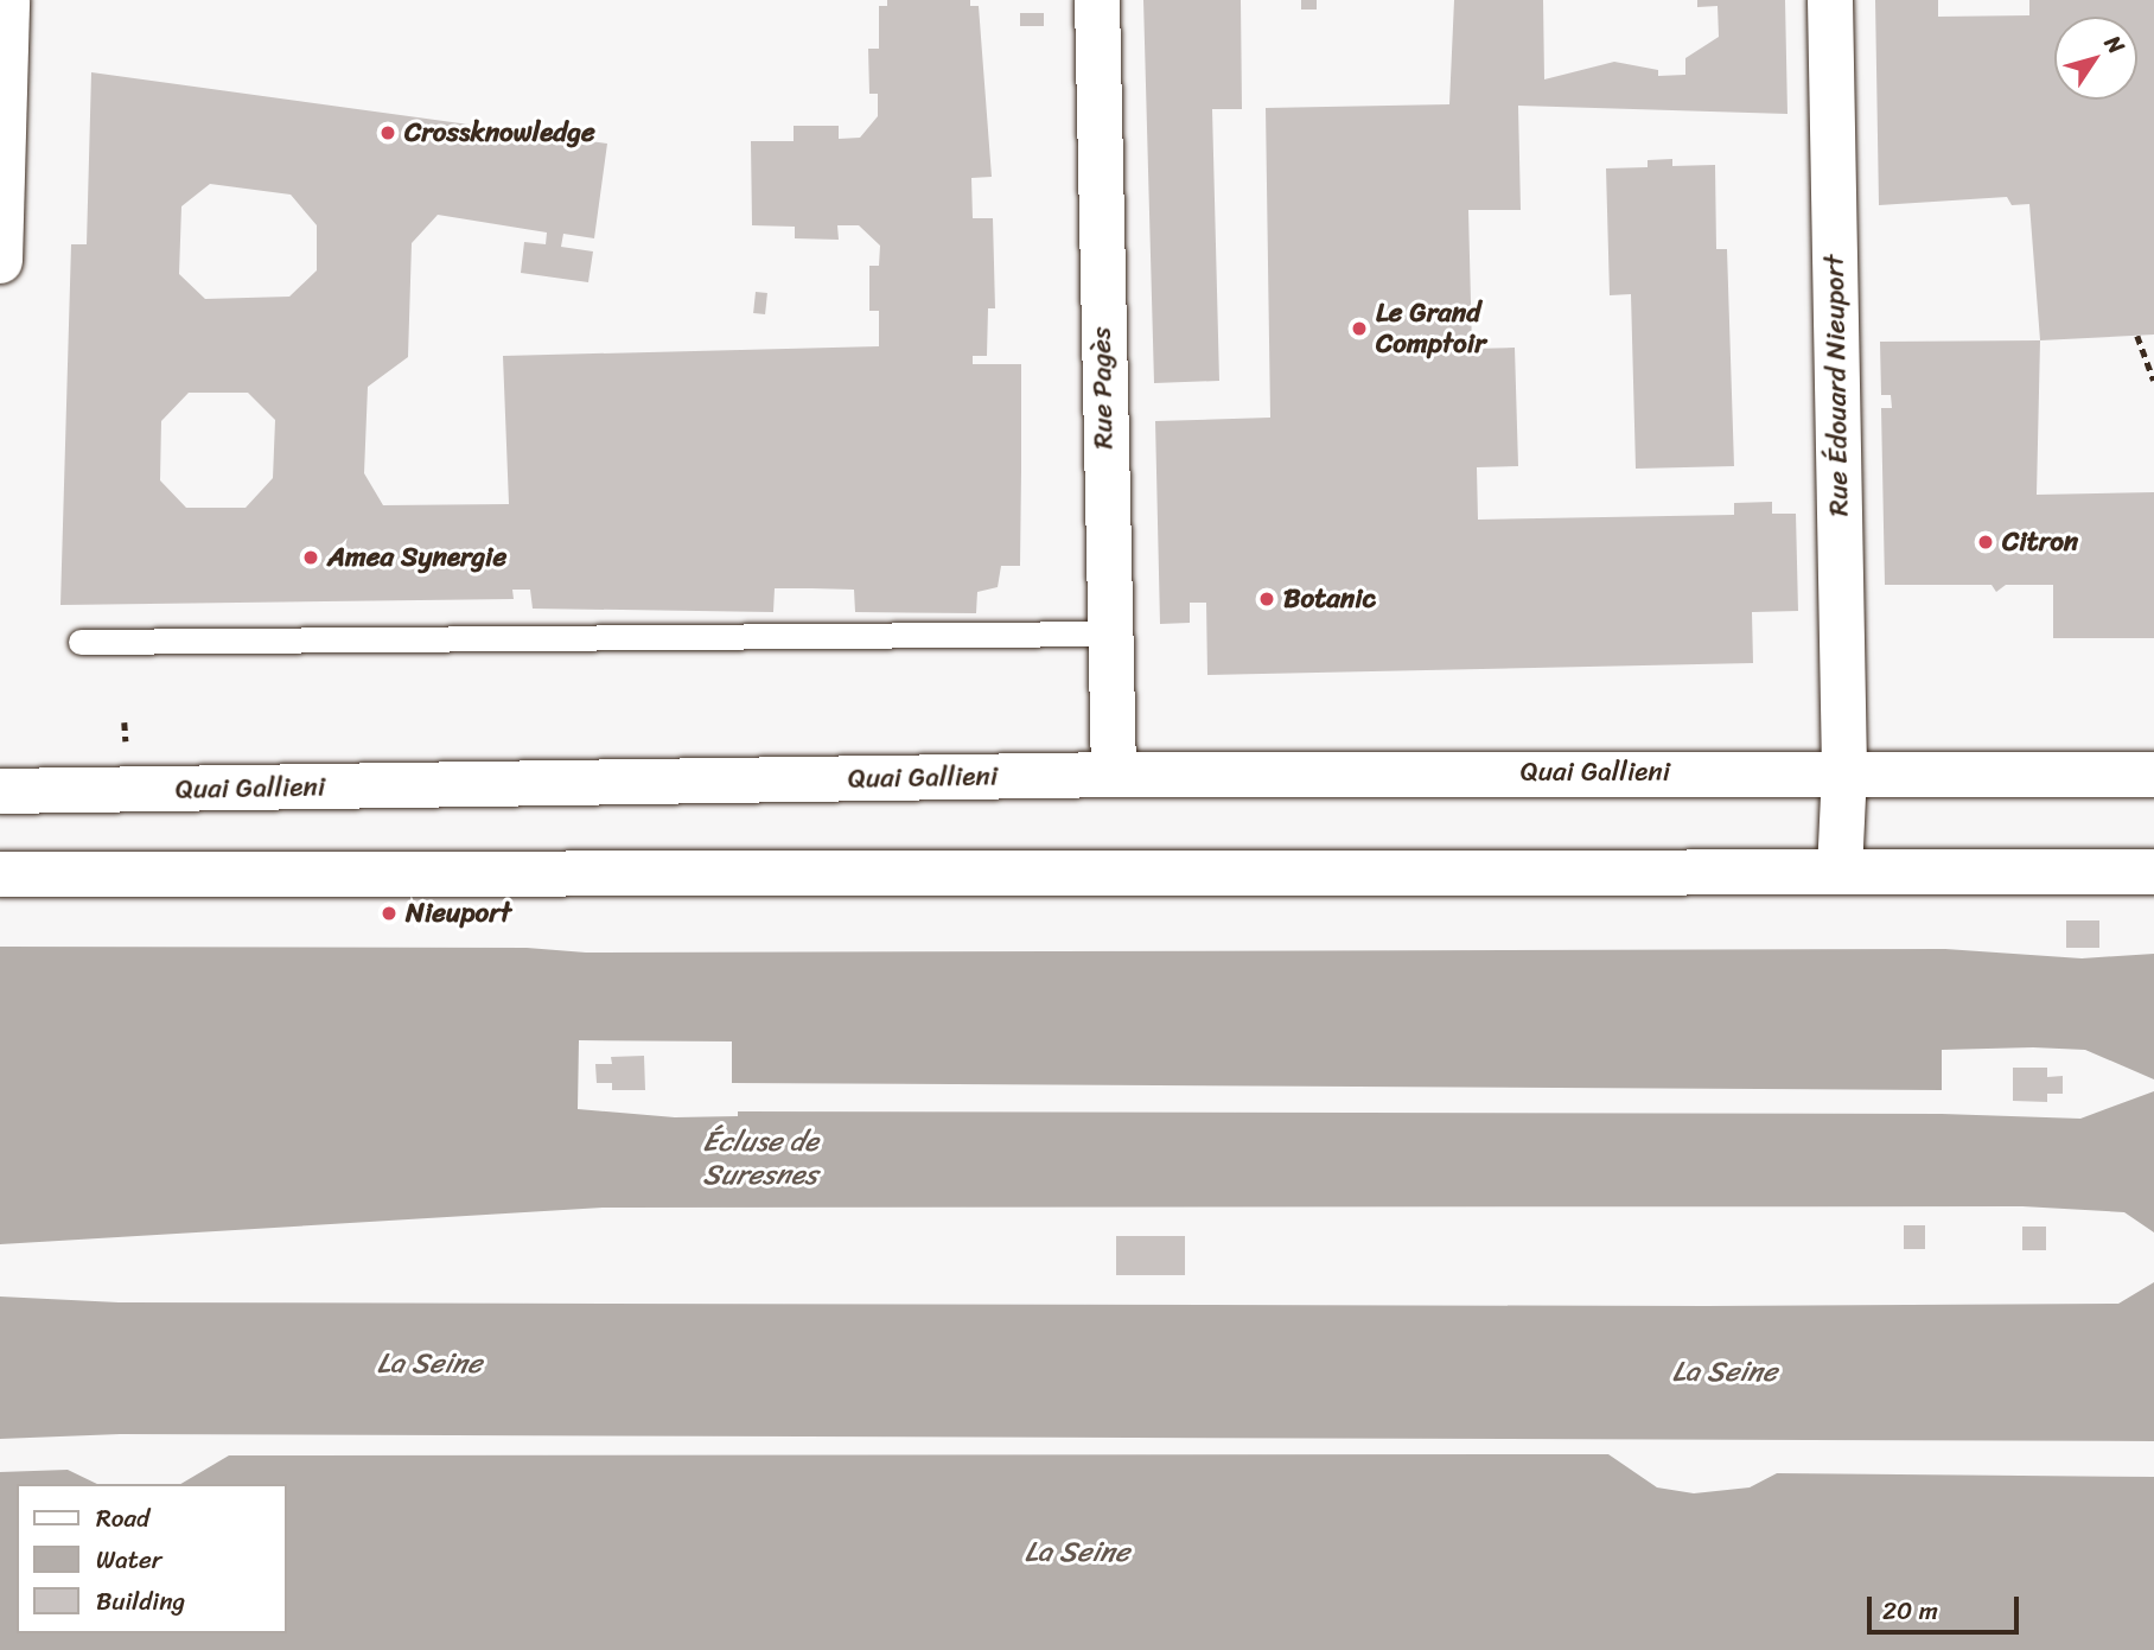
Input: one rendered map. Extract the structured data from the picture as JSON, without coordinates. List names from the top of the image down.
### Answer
{
  "streets": {
    "main road": ["Rue Édouard Nieuport", "Rue Pagès", "Quai Gallieni"]
  },
  "crossings": [
    ["Rue Édouard Nieuport", "Quai Gallieni"],
    ["Rue Pagès", "Quai Gallieni"]
  ],
  "water": ["Écluse de Suresnes", "La Seine"],
  "places": [
    "Crossknowledge",
    "Le Grand Comptoir",
    "Citron",
    "Amea Synergie",
    "Botanic",
    "Nieuport"
  ],
  "legend": ["Road", "Water", "Building"],
  "scale_bar": "20 m",
  "north": "top right"
}
